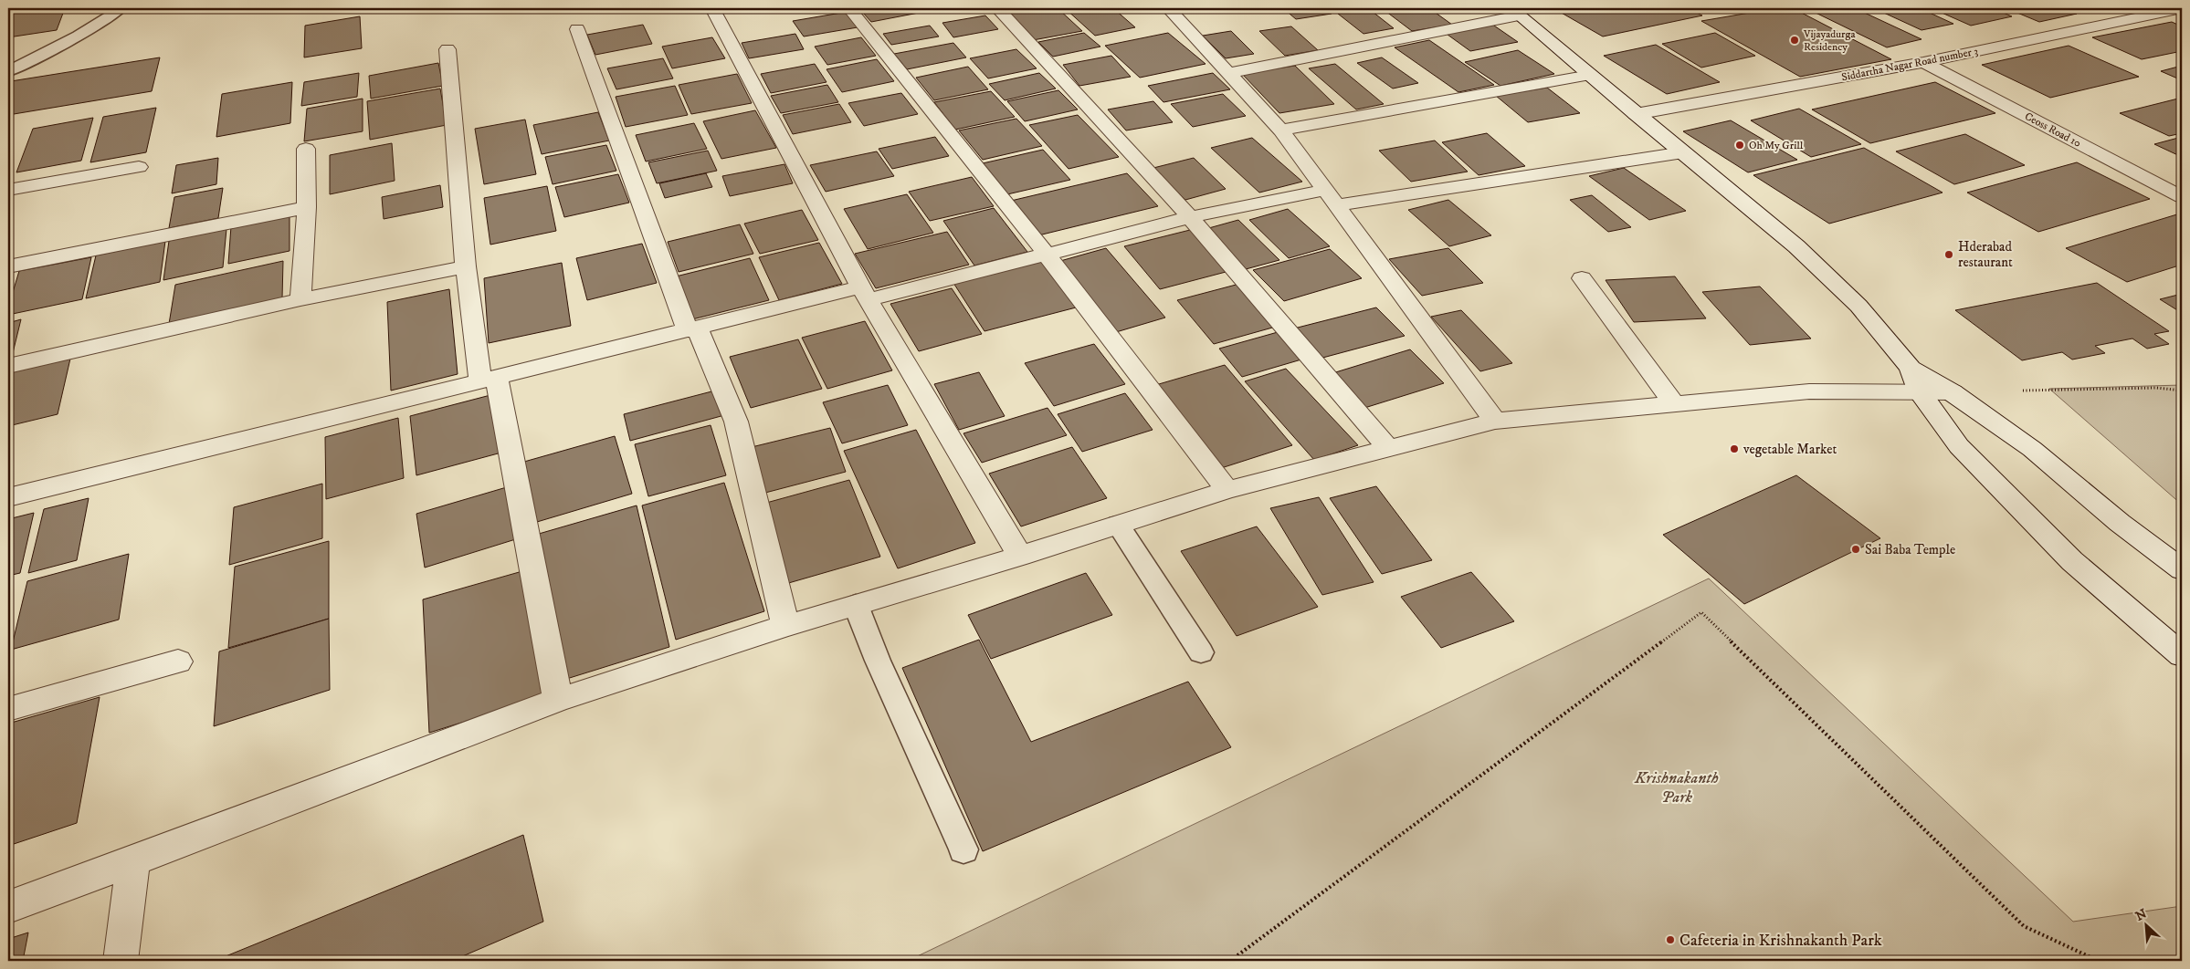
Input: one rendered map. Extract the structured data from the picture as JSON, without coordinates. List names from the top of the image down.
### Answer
{
  "streets": {
    "street": ["Siddartha Nagar Road number 3", "Ceoss Road 10"]
  },
  "crossings": [
    ["Siddartha Nagar Road number 3", "Ceoss Road 10"]
  ],
  "parks": ["Krishnakanth Park"],
  "places": [
    "Vijayadurga Residency",
    "Oh My Grill",
    "Hderabad restaurant",
    "vegetable Market",
    "Sai Baba Temple",
    "Cafeteria in Krishnakanth Park"
  ],
  "north": "top left"
}
